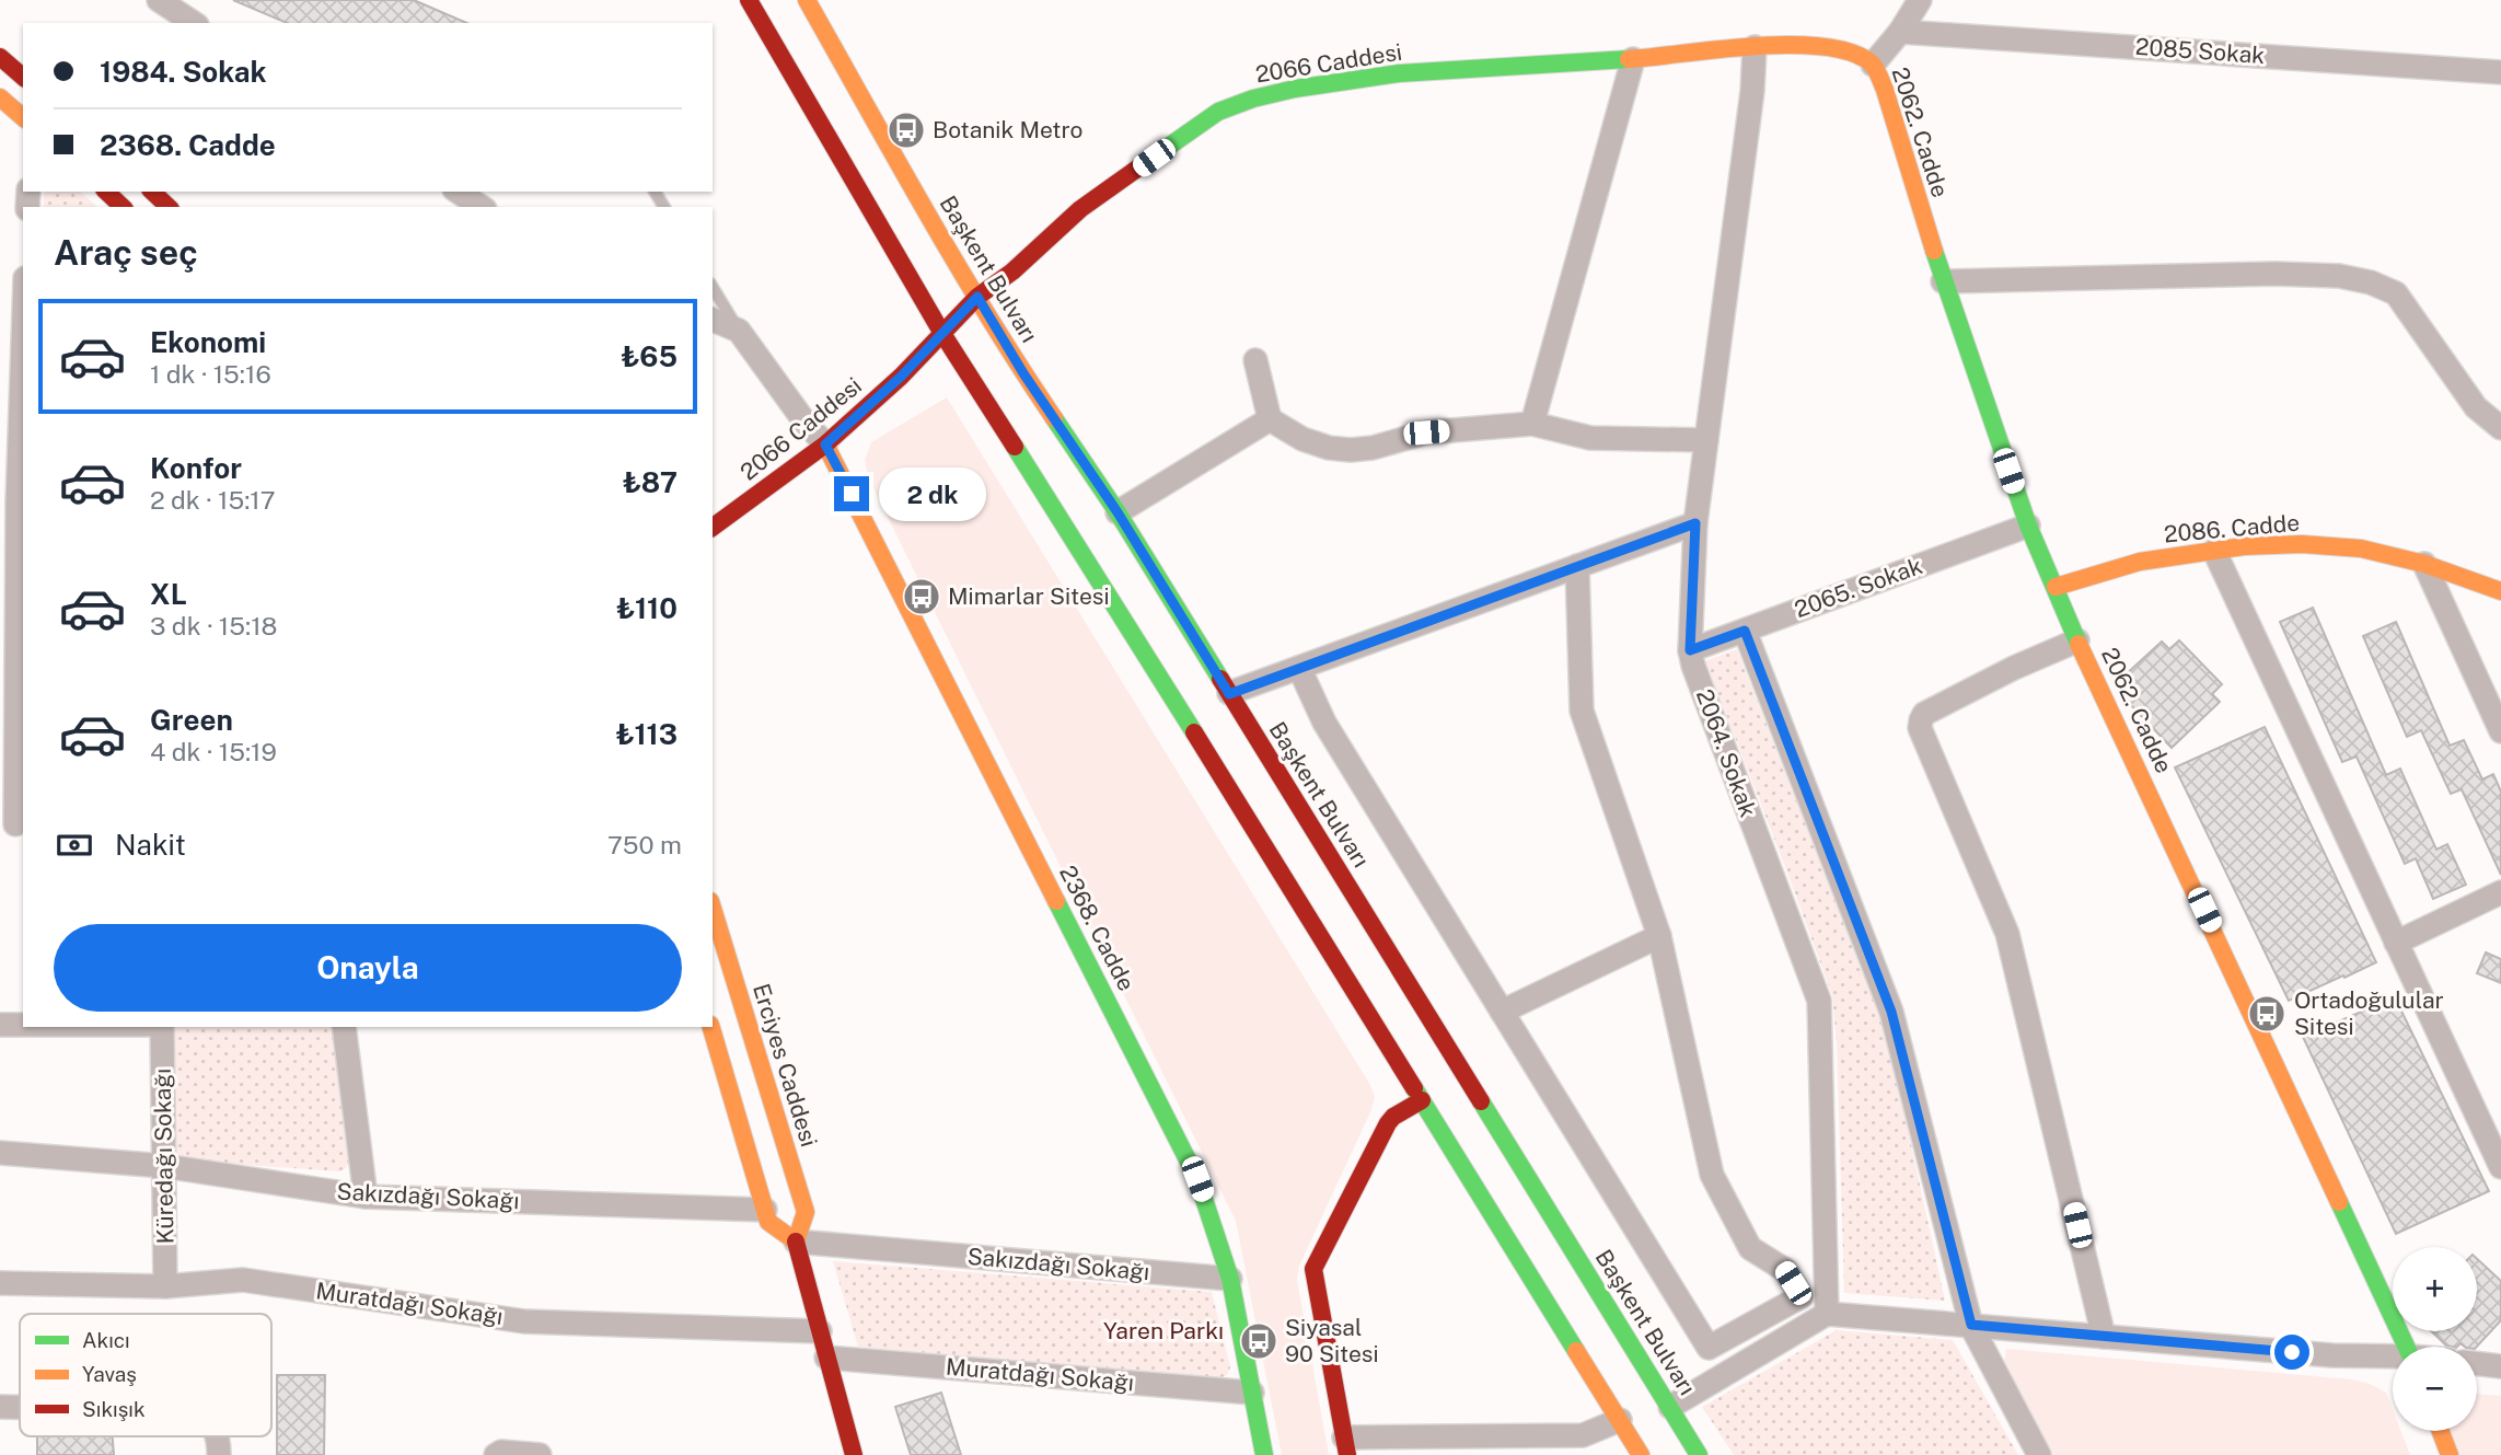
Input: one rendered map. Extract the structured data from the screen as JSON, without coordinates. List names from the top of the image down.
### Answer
{
  "streets": {
    "street": [
      "2085 Sokak",
      "2066 Caddesi",
      "2062. Cadde",
      "Başkent Bulvarı",
      "2086. Cadde",
      "2065. Sokak",
      "2064. Sokak",
      "2368. Cadde",
      "Erciyes Caddesi",
      "Küredağı Sokağı",
      "Sakızdağı Sokağı",
      "Muratdağı Sokağı"
    ]
  },
  "crossings": [
    ["2066 Caddesi", "2062. Cadde"],
    ["2066 Caddesi", "Başkent Bulvarı"],
    ["2066 Caddesi", "2064. Sokak"],
    ["2066 Caddesi", "2368. Cadde"],
    ["2062. Cadde", "2086. Cadde"],
    ["2062. Cadde", "2065. Sokak"],
    ["2065. Sokak", "2064. Sokak"],
    ["2368. Cadde", "Sakızdağı Sokağı"],
    ["2368. Cadde", "Muratdağı Sokağı"],
    ["Erciyes Caddesi", "Sakızdağı Sokağı"],
    ["Erciyes Caddesi", "Muratdağı Sokağı"],
    ["Küredağı Sokağı", "Sakızdağı Sokağı"],
    ["Küredağı Sokağı", "Muratdağı Sokağı"]
  ],
  "parks": ["Yaren Parkı"],
  "places": {
    "bus stop": [
      "Botanik Metro",
      "Mimarlar Sitesi",
      "Ortadoğulular Sitesi",
      "Siyasal 90 Sitesi"
    ]
  },
  "legend": ["Akıcı", "Yavaş", "Sıkışık"],
  "page": {
    "banner": ["1984. Sokak", "2368. Cadde"],
    "heading": "Araç seç",
    "list": [
      {
        "name": "Ekonomi",
        "note": "1 dk · 15:16",
        "value": "₺65"
      },
      {
        "name": "Konfor",
        "note": "2 dk · 15:17",
        "value": "₺87"
      },
      {
        "name": "XL",
        "note": "3 dk · 15:18",
        "value": "₺110"
      },
      {
        "name": "Green",
        "note": "4 dk · 15:19",
        "value": "₺113"
      }
    ],
    "bubble": "2 dk",
    "pay": ["Nakit", "750 m"],
    "buttons": "Onayla",
    "map_buttons": ["+", "−"]
  }
}
